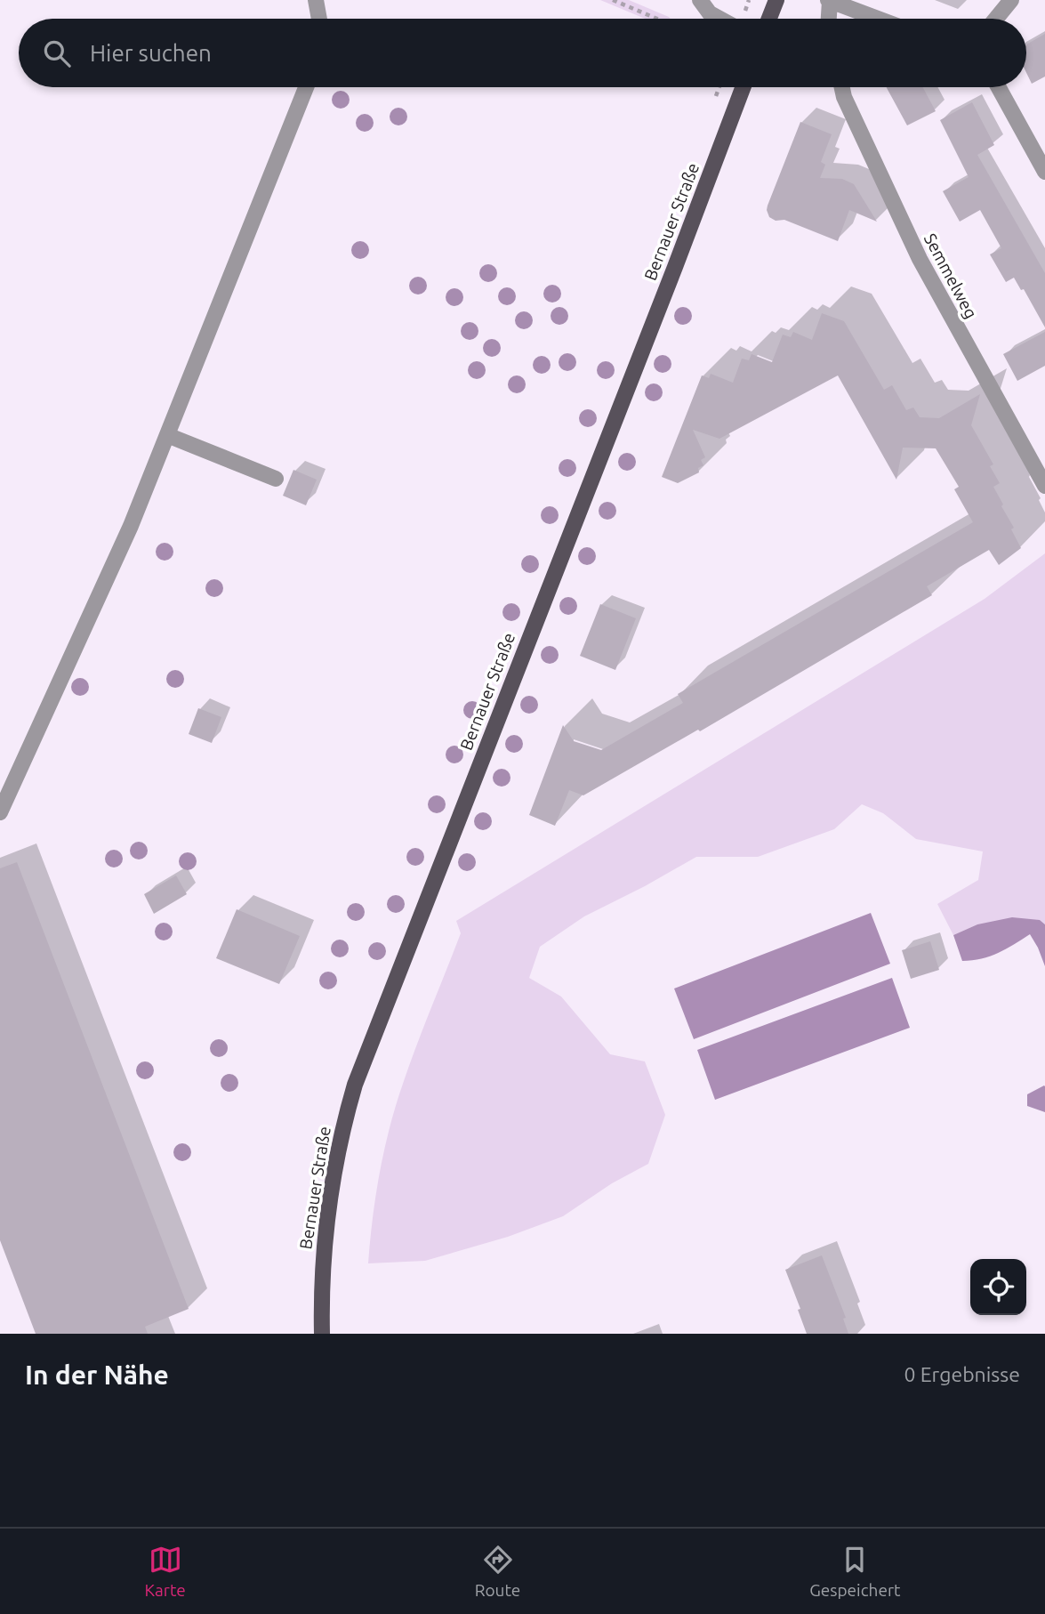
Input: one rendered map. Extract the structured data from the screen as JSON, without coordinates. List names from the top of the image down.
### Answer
{
  "streets": {
    "main road": ["Bernauer Straße"],
    "street": ["Semmelweg"]
  },
  "page": {
    "search": "Hier suchen",
    "heading": ["In der Nähe", "0 Ergebnisse"],
    "nav": ["Karte", "Route", "Gespeichert"]
  }
}
